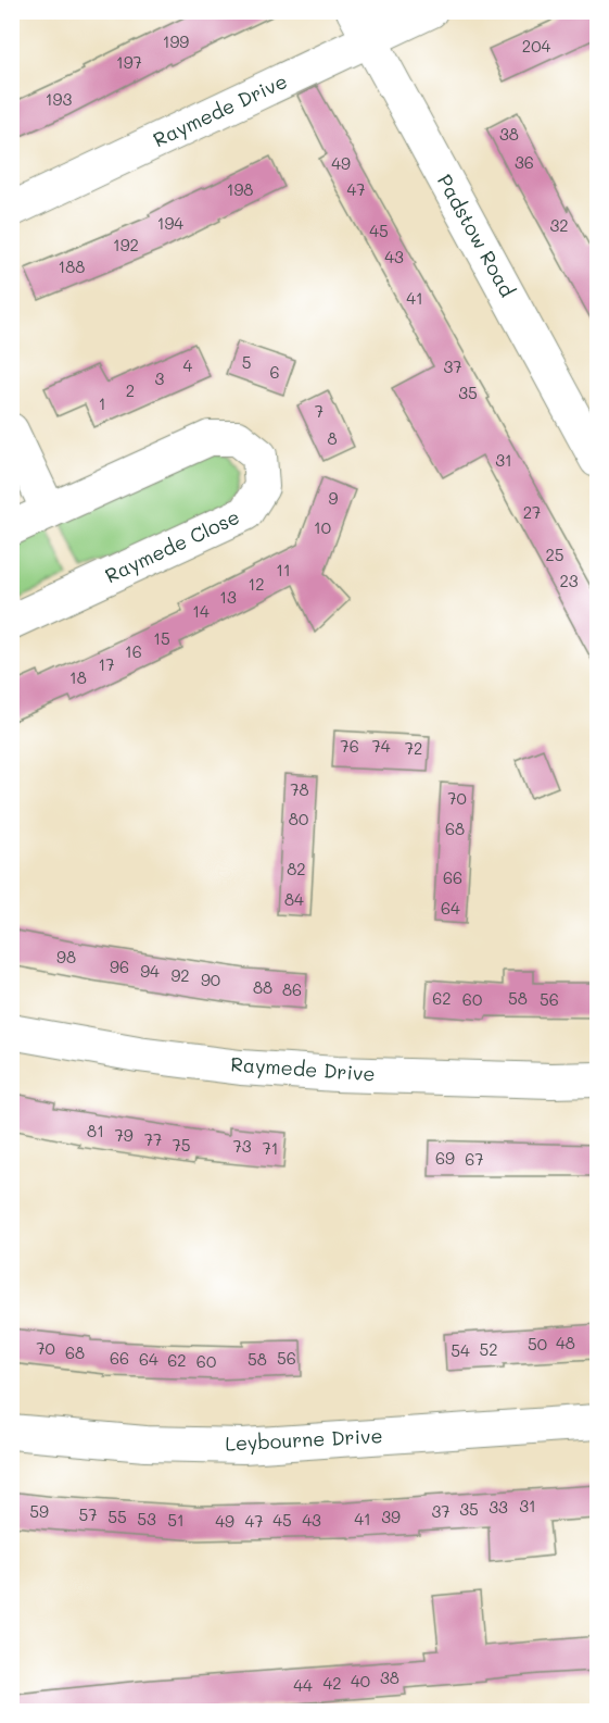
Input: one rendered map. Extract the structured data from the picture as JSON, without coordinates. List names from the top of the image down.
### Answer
{
  "streets": {
    "street": [
      "Raymede Drive",
      "Padstow Road",
      "Raymede Close",
      "Leybourne Drive"
    ]
  },
  "crossings": [
    ["Raymede Drive", "Padstow Road"]
  ],
  "house_numbers": [
    "199",
    "204",
    "197",
    "193",
    "38",
    "36",
    "49",
    "198",
    "47",
    "194",
    "32",
    "45",
    "192",
    "43",
    "188",
    "41",
    "5",
    "4",
    "37",
    "6",
    "3",
    "2",
    "35",
    "1",
    "7",
    "8",
    "31",
    "9",
    "27",
    "10",
    "25",
    "11",
    "23",
    "12",
    "13",
    "14",
    "15",
    "16",
    "17",
    "18",
    "76",
    "74",
    "72",
    "78",
    "70",
    "80",
    "68",
    "82",
    "66",
    "84",
    "64",
    "98",
    "96",
    "94",
    "92",
    "90",
    "88",
    "86",
    "62",
    "58",
    "60",
    "56",
    "81",
    "79",
    "77",
    "75",
    "73",
    "71",
    "69",
    "67",
    "48",
    "50",
    "70",
    "52",
    "54",
    "68",
    "66",
    "56",
    "64",
    "58",
    "62",
    "60",
    "31",
    "33",
    "35",
    "59",
    "37",
    "57",
    "55",
    "39",
    "53",
    "41",
    "51",
    "45",
    "43",
    "49",
    "47",
    "38",
    "40",
    "42",
    "44"
  ]
}
